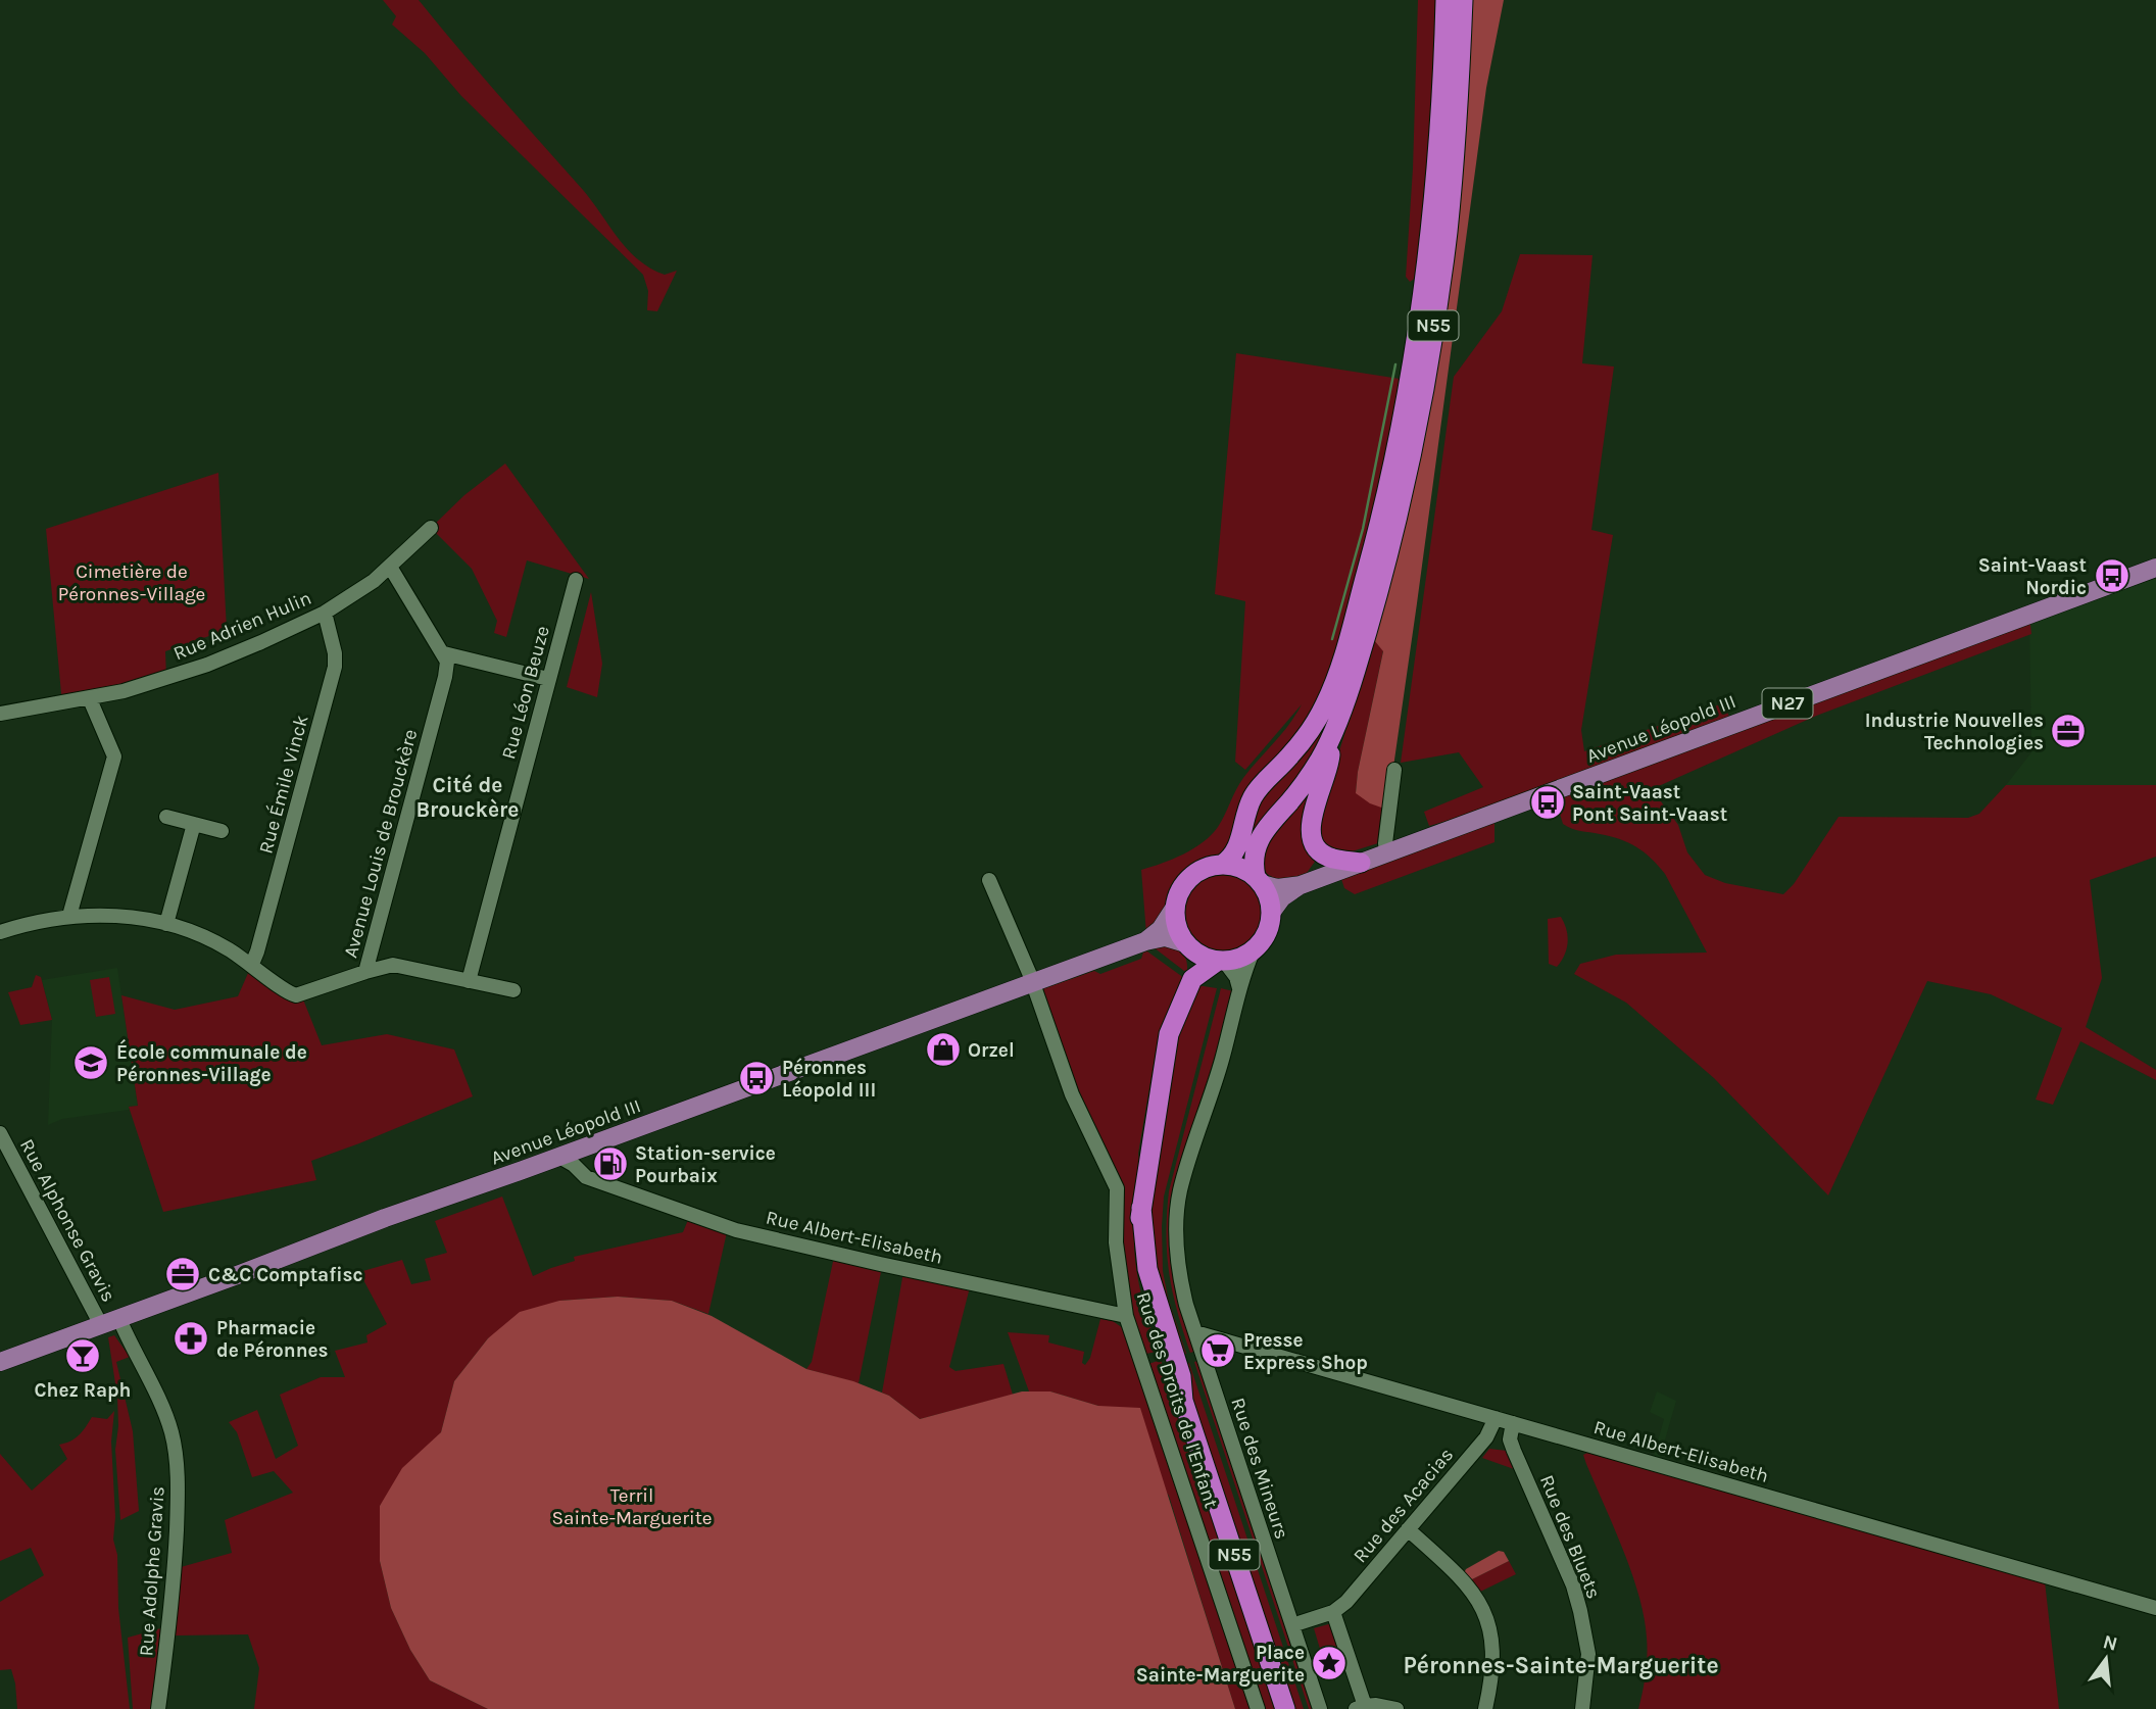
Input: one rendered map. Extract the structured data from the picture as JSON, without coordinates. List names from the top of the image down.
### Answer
{
  "streets": {
    "highway": ["N55", "N27"],
    "main road": ["Avenue Léopold III"],
    "street": [
      "Rue Adrien Hulin",
      "Rue Léon Beuze",
      "Rue Émile Vinck",
      "Avenue Louis de Brouckère",
      "Rue Alphonse Gravis",
      "Rue Albert-Elisabeth",
      "Rue des Droits de l'Enfant",
      "Rue des Mineurs",
      "Rue des Acacias",
      "Rue des Bluets",
      "Rue Adolphe Gravis"
    ]
  },
  "crossings": [
    ["N55", "N27"],
    ["N55", "Avenue Léopold III"],
    ["N55", "Rue des Mineurs"],
    ["Rue Adrien Hulin", "Rue Émile Vinck"],
    ["N27", "Avenue Léopold III"],
    ["N27", "Rue des Mineurs"],
    ["Avenue Léopold III", "Rue Alphonse Gravis"],
    ["Avenue Léopold III", "Rue Albert-Elisabeth"],
    ["Avenue Léopold III", "Rue des Droits de l'Enfant"],
    ["Avenue Léopold III", "Rue des Mineurs"],
    ["Avenue Léopold III", "Rue Adolphe Gravis"],
    ["Rue Émile Vinck", "Avenue Louis de Brouckère"],
    ["Rue Alphonse Gravis", "Rue Adolphe Gravis"],
    ["Rue Albert-Elisabeth", "Rue des Droits de l'Enfant"],
    ["Rue Albert-Elisabeth", "Rue des Mineurs"],
    ["Rue Albert-Elisabeth", "Rue des Acacias"],
    ["Rue Albert-Elisabeth", "Rue des Bluets"]
  ],
  "districts": ["Cité de Brouckère", "Péronnes-Sainte-Marguerite"],
  "parks": ["Cimetière de Péronnes-Village", "Terril Sainte-Marguerite"],
  "places": {
    "bus stop": ["Saint-Vaast Nordic", "Saint-Vaast Pont Saint-Vaast", "Péronnes Léopold III"],
    "office": ["Industrie Nouvelles Technologies", "C&C Comptafisc"],
    "shop": ["Orzel"],
    "school or university": ["École communale de Péronnes-Village"],
    "fuel station": ["Station-service Pourbaix"],
    "pharmacy": ["Pharmacie de Péronnes"],
    "supermarket": ["Presse Express Shop"],
    "bar": ["Chez Raph"],
    "place": ["Place Sainte-Marguerite"]
  },
  "north": "top"
}
